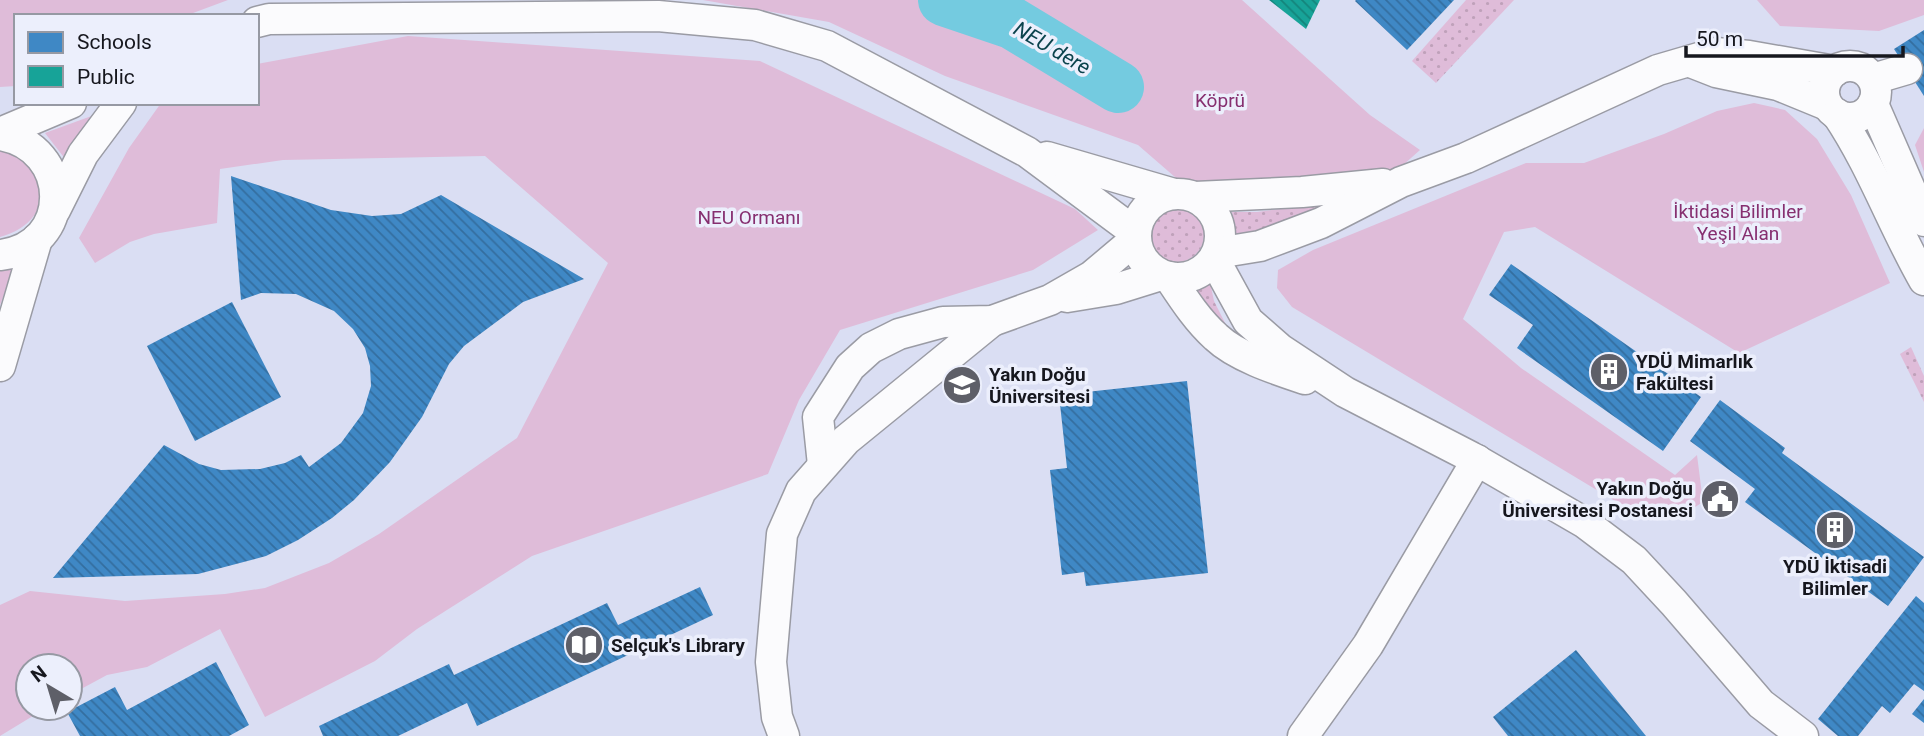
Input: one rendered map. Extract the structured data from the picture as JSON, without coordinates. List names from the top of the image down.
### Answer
{
  "water": ["NEU dere"],
  "parks": ["Köprü", "İktidasi Bilimler Yeşil Alan", "NEU Ormanı"],
  "places": {
    "building": ["YDÜ Mimarlık Fakültesi", "YDÜ İktisadi Bilimler"],
    "school or university": ["Yakın Doğu Üniversitesi"],
    "public building": ["Yakın Doğu Üniversitesi Postanesi"],
    "library": ["Selçuk's Library"]
  },
  "legend": ["Schools", "Public"],
  "scale_bar": "50 m",
  "north": "top left"
}
